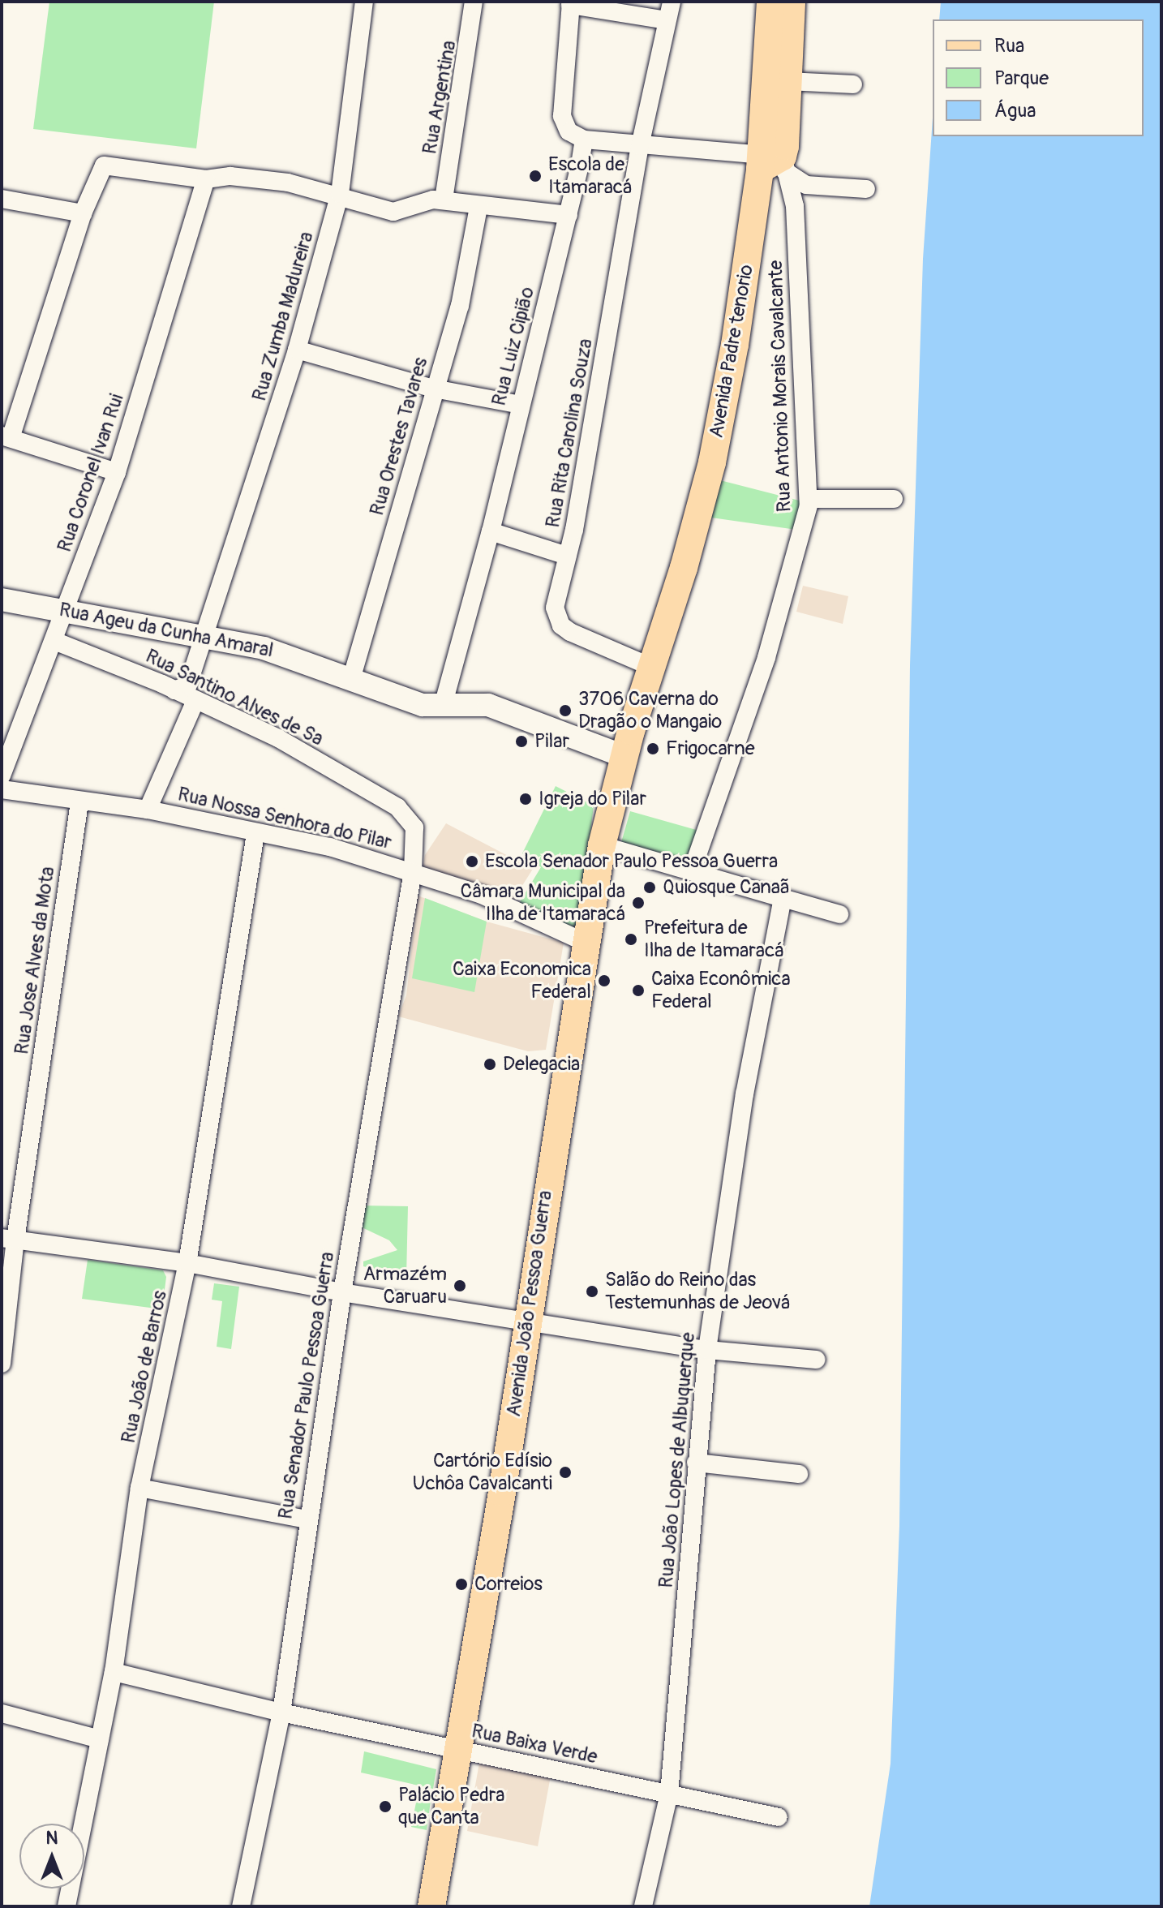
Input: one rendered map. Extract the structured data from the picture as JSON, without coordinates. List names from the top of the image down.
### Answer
{
  "streets": {
    "main road": ["Avenida Padre tenorio", "Avenida João Pessoa Guerra"],
    "street": [
      "Rua Argentina",
      "Rua Zumba Madureira",
      "Rua Luiz Cipião",
      "Rua Antonio Morais Cavalcante",
      "Rua Rita Carolina Souza",
      "Rua Orestes Tavares",
      "Rua Coronel Ivan Rui",
      "Rua Ageu da Cunha Amaral",
      "Rua Santino Alves de Sa",
      "Rua Nossa Senhora do Pilar",
      "Rua Jose Alves da Mota",
      "Rua João de Barros",
      "Rua Senador Paulo Pessoa Guerra",
      "Rua João Lopes de Albuquerque",
      "Rua Baixa Verde"
    ]
  },
  "crossings": [
    ["Rua Zumba Madureira", "Rua Ageu da Cunha Amaral"],
    ["Rua Zumba Madureira", "Rua Santino Alves de Sa"],
    ["Rua Luiz Cipião", "Rua Ageu da Cunha Amaral"],
    ["Avenida Padre tenorio", "Rua Antonio Morais Cavalcante"],
    ["Avenida Padre tenorio", "Rua Rita Carolina Souza"],
    ["Avenida Padre tenorio", "Avenida João Pessoa Guerra"],
    ["Rua Orestes Tavares", "Rua Ageu da Cunha Amaral"],
    ["Rua Coronel Ivan Rui", "Rua Ageu da Cunha Amaral"],
    ["Rua Coronel Ivan Rui", "Rua Santino Alves de Sa"],
    ["Rua Ageu da Cunha Amaral", "Avenida João Pessoa Guerra"],
    ["Rua Santino Alves de Sa", "Rua Nossa Senhora do Pilar"],
    ["Rua Santino Alves de Sa", "Rua Senador Paulo Pessoa Guerra"],
    ["Rua Nossa Senhora do Pilar", "Rua Jose Alves da Mota"],
    ["Rua Nossa Senhora do Pilar", "Avenida João Pessoa Guerra"],
    ["Rua Nossa Senhora do Pilar", "Rua João de Barros"],
    ["Rua Nossa Senhora do Pilar", "Rua Senador Paulo Pessoa Guerra"],
    ["Avenida João Pessoa Guerra", "Rua Baixa Verde"],
    ["Rua João de Barros", "Rua Baixa Verde"],
    ["Rua Senador Paulo Pessoa Guerra", "Rua Baixa Verde"],
    ["Rua João Lopes de Albuquerque", "Rua Baixa Verde"]
  ],
  "places": [
    "Escola de Itamaracá",
    "3706 Caverna do Dragão o Mangaio",
    "Pilar",
    "Frigocarne",
    "Igreja do Pilar",
    "Escola Senador Paulo Pessoa Guerra",
    "Quiosque Canaã",
    "Câmara Municipal da Ilha de Itamaracá",
    "Prefeitura de Ilha de Itamaracá",
    "Caixa Economica Federal",
    "Caixa Econômica Federal",
    "Delegacia",
    "Armazém Caruaru",
    "Salão do Reino das Testemunhas de Jeová",
    "Cartório Edísio Uchôa Cavalcanti",
    "Correios",
    "Palácio Pedra que Canta"
  ],
  "legend": ["Rua", "Parque", "Água"],
  "north": "top"
}
